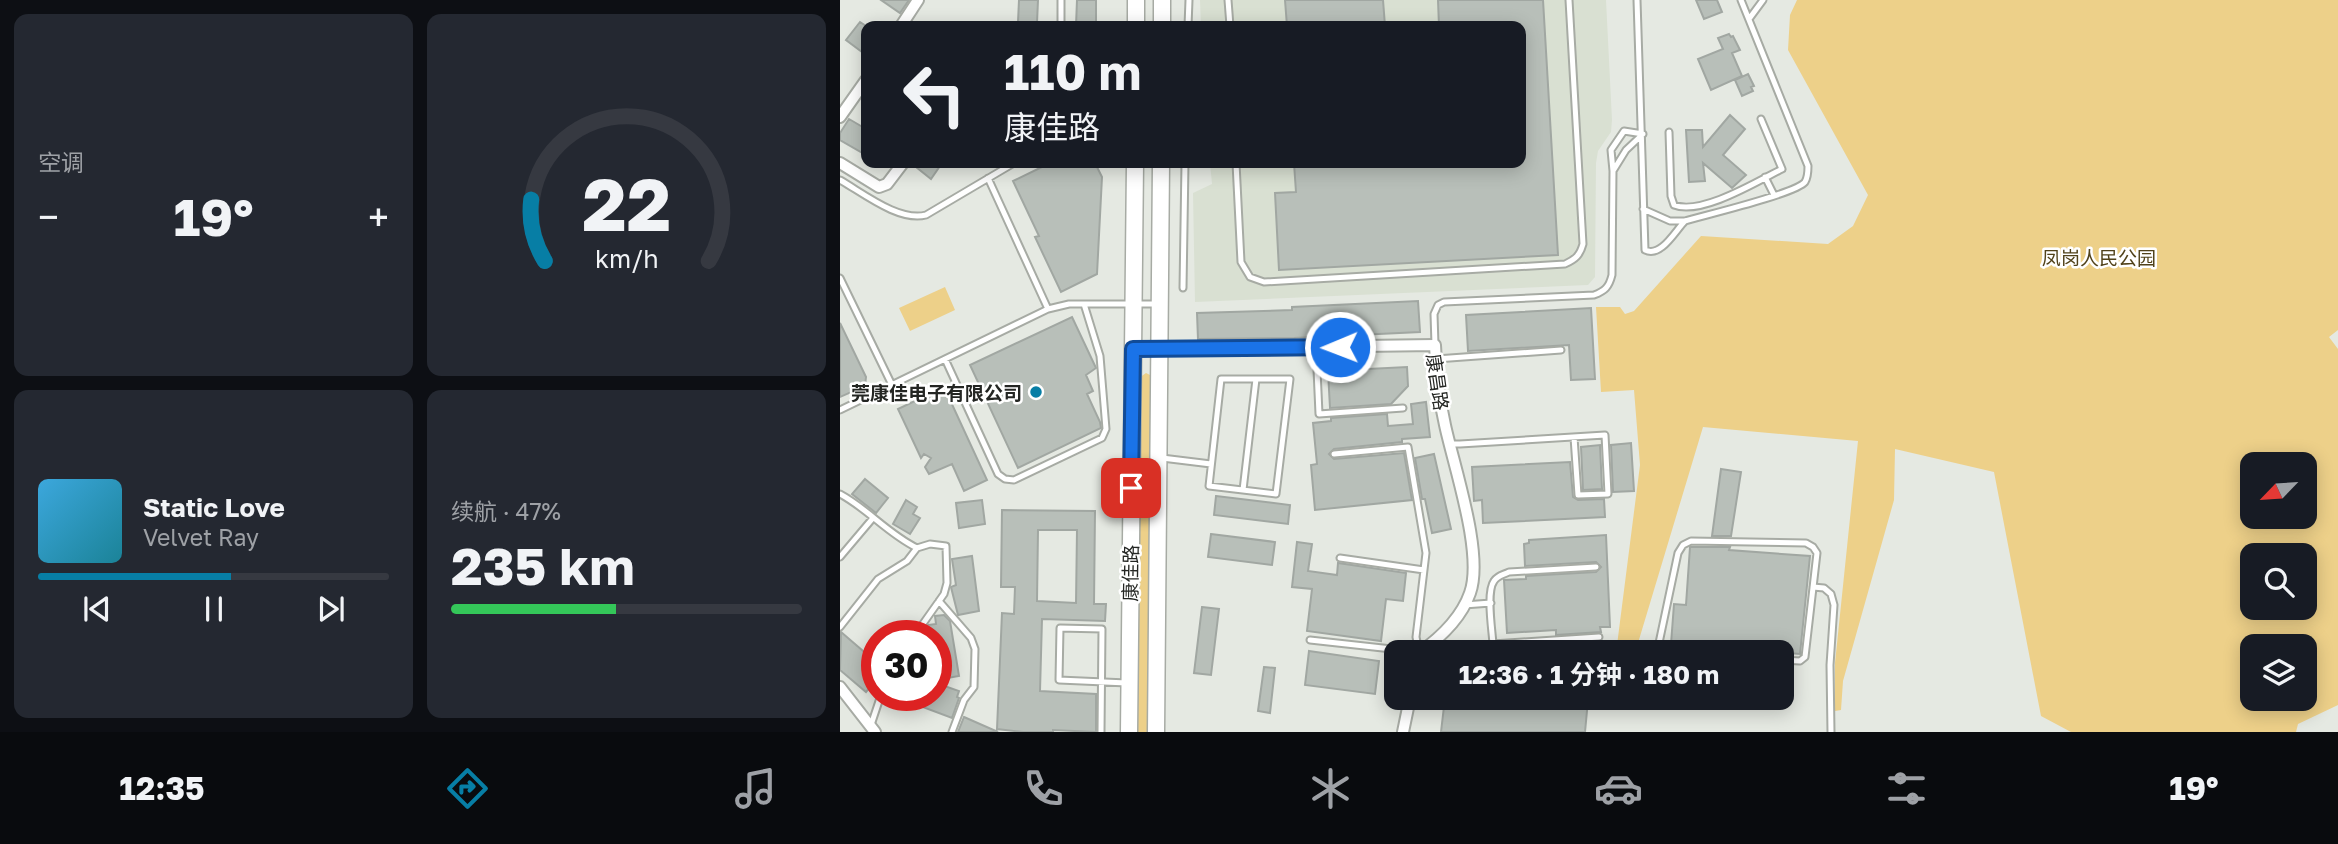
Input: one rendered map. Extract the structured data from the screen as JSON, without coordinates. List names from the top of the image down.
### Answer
{
  "streets": {
    "street": ["康昌路", "康佳路"]
  },
  "crossings": [
    ["康昌路", "康佳路"]
  ],
  "parks": ["凤岗人民公园"],
  "places": ["莞康佳电子有限公司"],
  "north": "bottom left",
  "page": {
    "tile": [
      "空调",
      ["续航 · 47%", "235 km"]
    ],
    "turn": ["110 m", "康佳路"],
    "heat": ["−", "19°", "+"],
    "song": ["Static Love", "Velvet Ray"],
    "limit": "30",
    "trip": "12:36 · 1 分钟 · 180 m",
    "tabs": ["12:35", "19°"],
    "gauge": ["22", "km/h"]
  }
}
